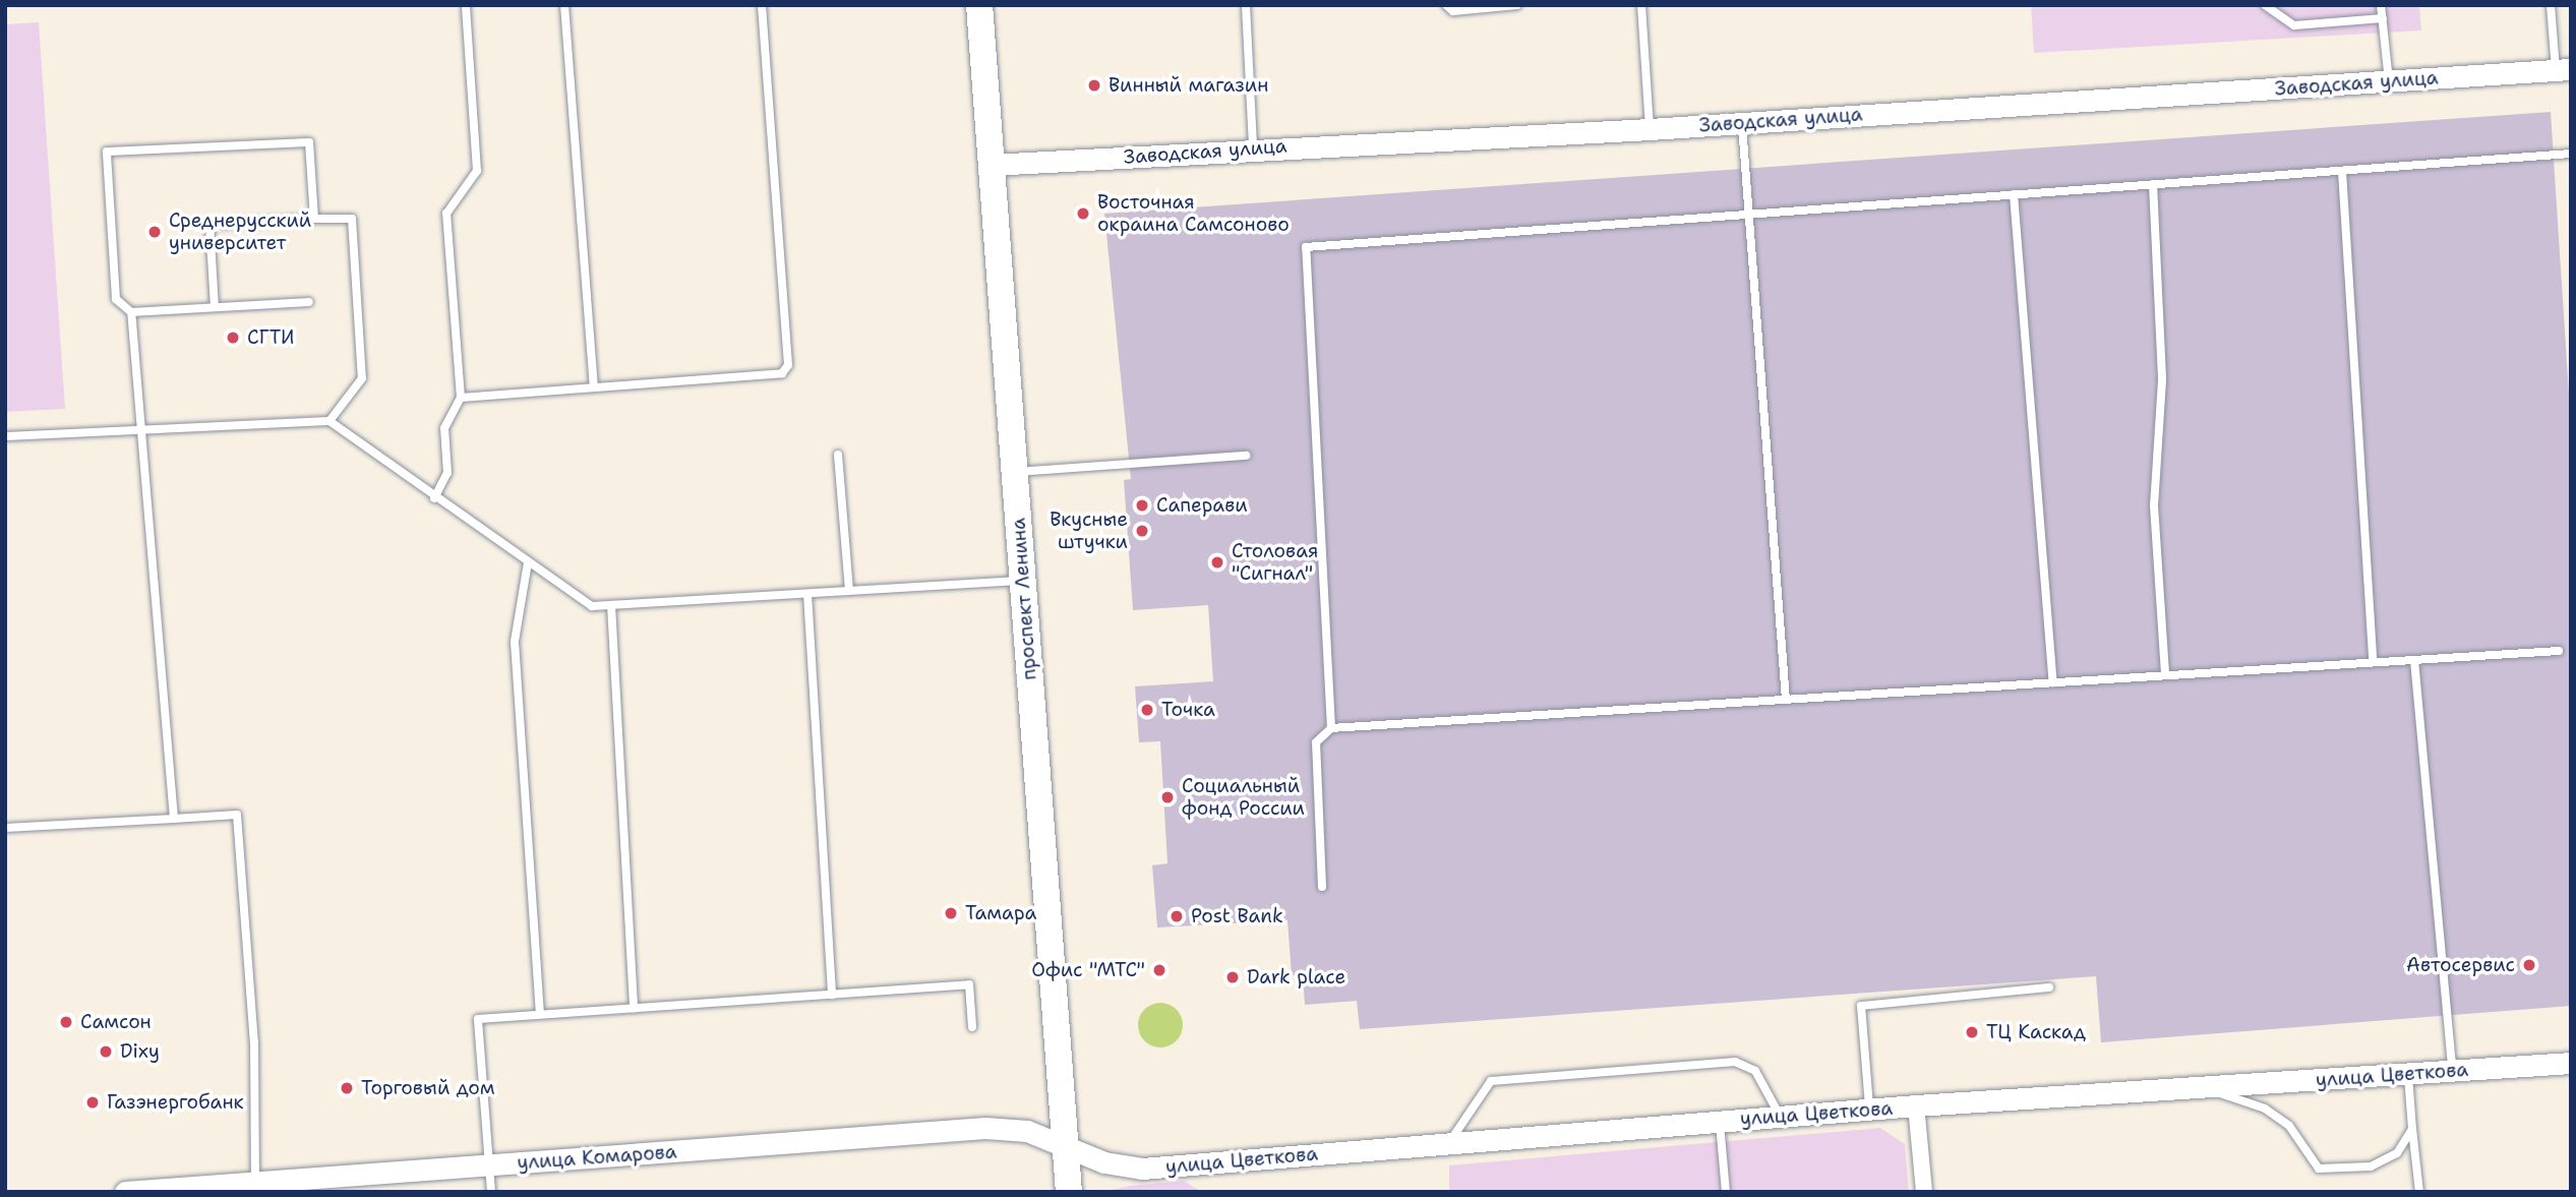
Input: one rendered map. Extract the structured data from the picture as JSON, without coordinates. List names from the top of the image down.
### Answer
{
  "streets": {
    "main road": ["проспект Ленина"],
    "street": ["Заводская улица", "улица Цветкова", "улица Комарова"]
  },
  "crossings": [
    ["Заводская улица", "проспект Ленина"],
    ["проспект Ленина", "улица Цветкова"],
    ["проспект Ленина", "улица Комарова"],
    ["улица Цветкова", "улица Комарова"]
  ],
  "places": [
    "Винный магазин",
    "Восточная окраина Самсоново",
    "Среднерусский университет",
    "СГТИ",
    "Саперави",
    "Вкусные штучки",
    "Столовая \"Сигнал\"",
    "Точка",
    "Социальный фонд России",
    "Тамара",
    "Post Bank",
    "Автосервис",
    "Офис \"МТС\"",
    "Dark place",
    "Самсон",
    "ТЦ Каскад",
    "Dixy",
    "Торговый дом",
    "Газэнергобанк"
  ]
}
